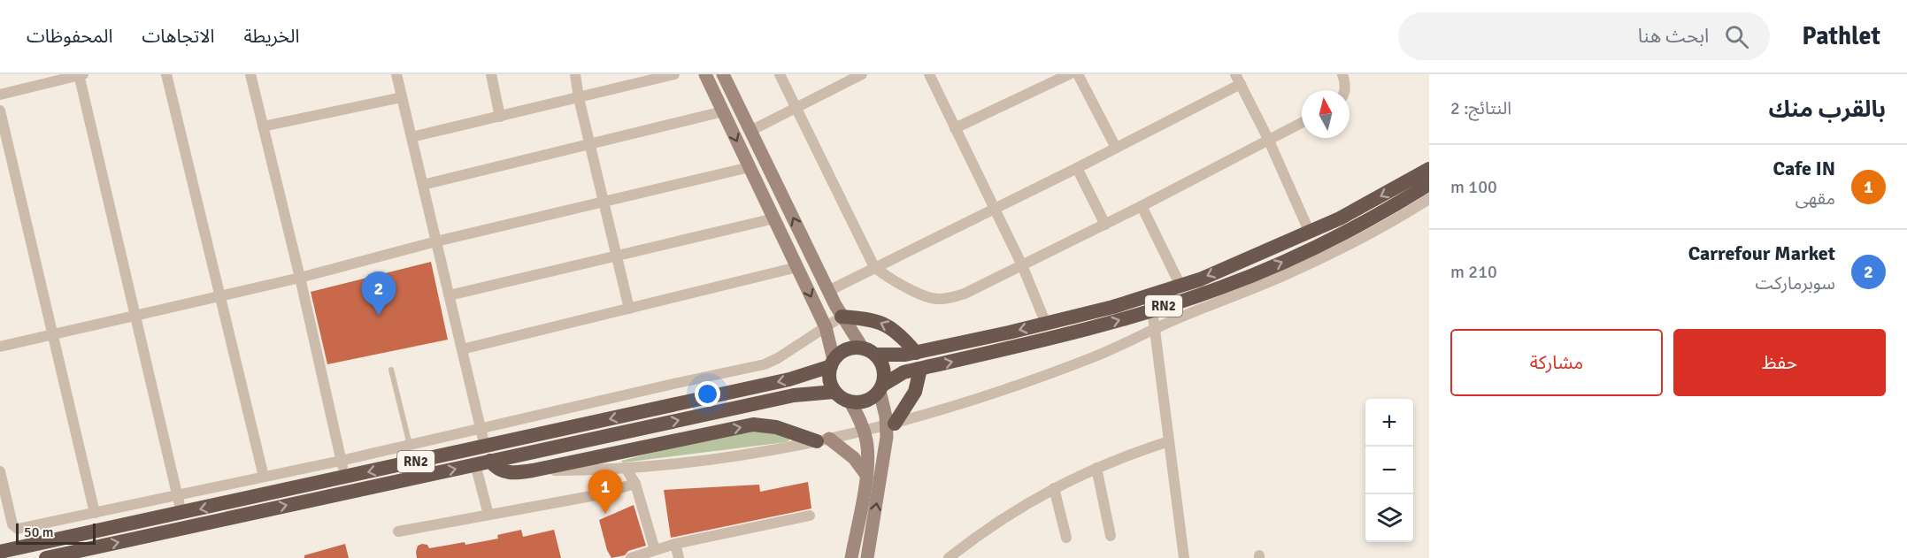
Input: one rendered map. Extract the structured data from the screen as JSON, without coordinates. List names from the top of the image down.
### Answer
{
  "streets": {
    "highway": ["RN2"]
  },
  "scale_bar": "50 m",
  "north": "top",
  "page": {
    "header": "Pathlet",
    "search": "ابحث هنا",
    "nav": ["الخريطة", "الاتجاهات", "المحفوظات"],
    "heading": ["بالقرب منك", "النتائج: 2"],
    "list": [
      {
        "mark": "1",
        "name": "Cafe IN",
        "note": "مقهى",
        "value": "100 m"
      },
      {
        "mark": "2",
        "name": "Carrefour Market",
        "note": "سوبرماركت",
        "value": "210 m"
      }
    ],
    "pins": ["2", "1"],
    "buttons": ["حفظ", "مشاركة"],
    "map_buttons": ["+", "−"],
    "scale": "50 m"
  }
}
